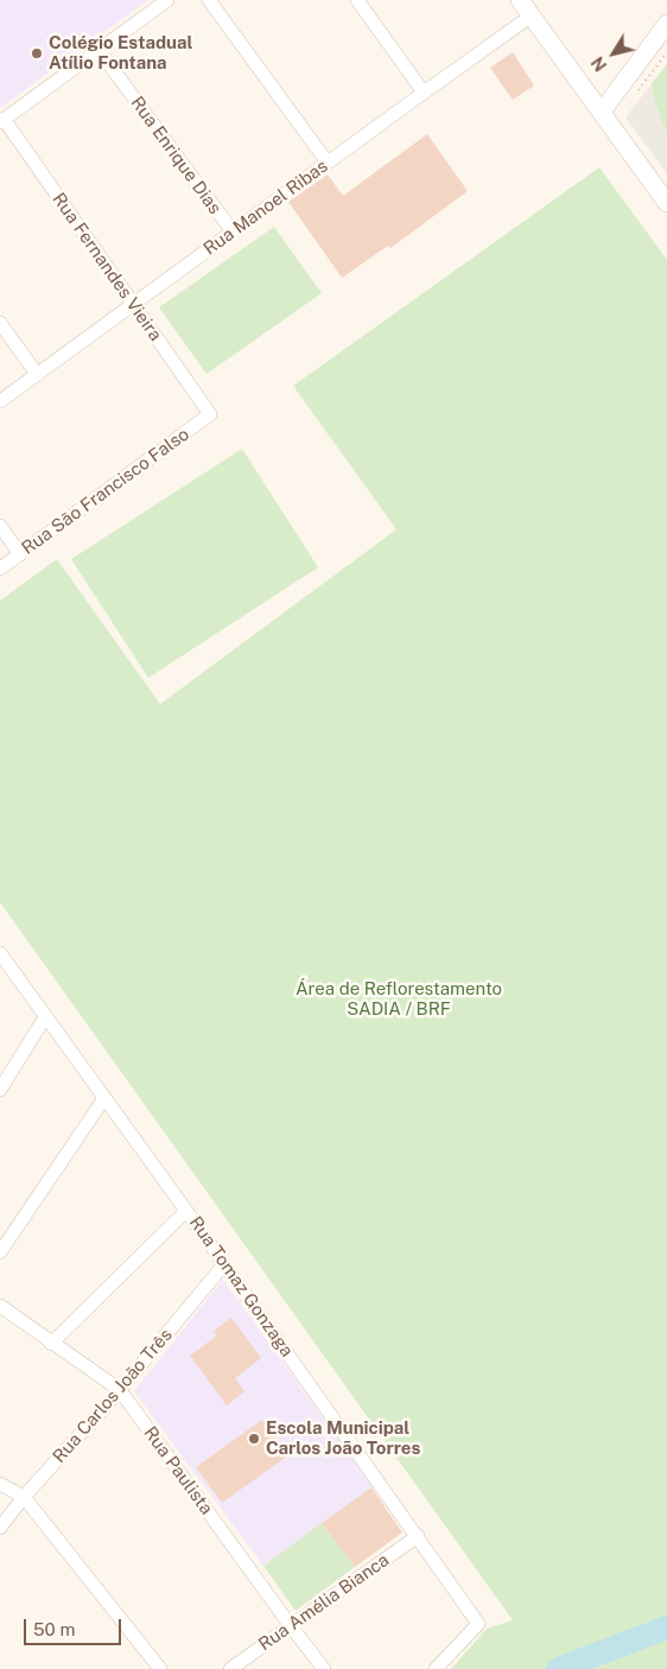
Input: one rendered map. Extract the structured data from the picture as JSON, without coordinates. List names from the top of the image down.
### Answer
{
  "streets": {
    "street": [
      "Rua Enrique Dias",
      "Rua Manoel Ribas",
      "Rua Fernandes Vieira",
      "Rua São Francisco Falso",
      "Rua Tomaz Gonzaga",
      "Rua Carlos João Três",
      "Rua Paulista",
      "Rua Amélia Bianca"
    ]
  },
  "crossings": [
    ["Rua Enrique Dias", "Rua Manoel Ribas"],
    ["Rua Manoel Ribas", "Rua Fernandes Vieira"],
    ["Rua Fernandes Vieira", "Rua São Francisco Falso"],
    ["Rua Tomaz Gonzaga", "Rua Carlos João Três"],
    ["Rua Tomaz Gonzaga", "Rua Amélia Bianca"],
    ["Rua Carlos João Três", "Rua Paulista"],
    ["Rua Paulista", "Rua Amélia Bianca"]
  ],
  "parks": ["Área de Reflorestamento SADIA / BRF"],
  "places": ["Colégio Estadual Atílio Fontana", "Escola Municipal Carlos João Torres"],
  "scale_bar": "50 m",
  "north": "bottom left"
}
